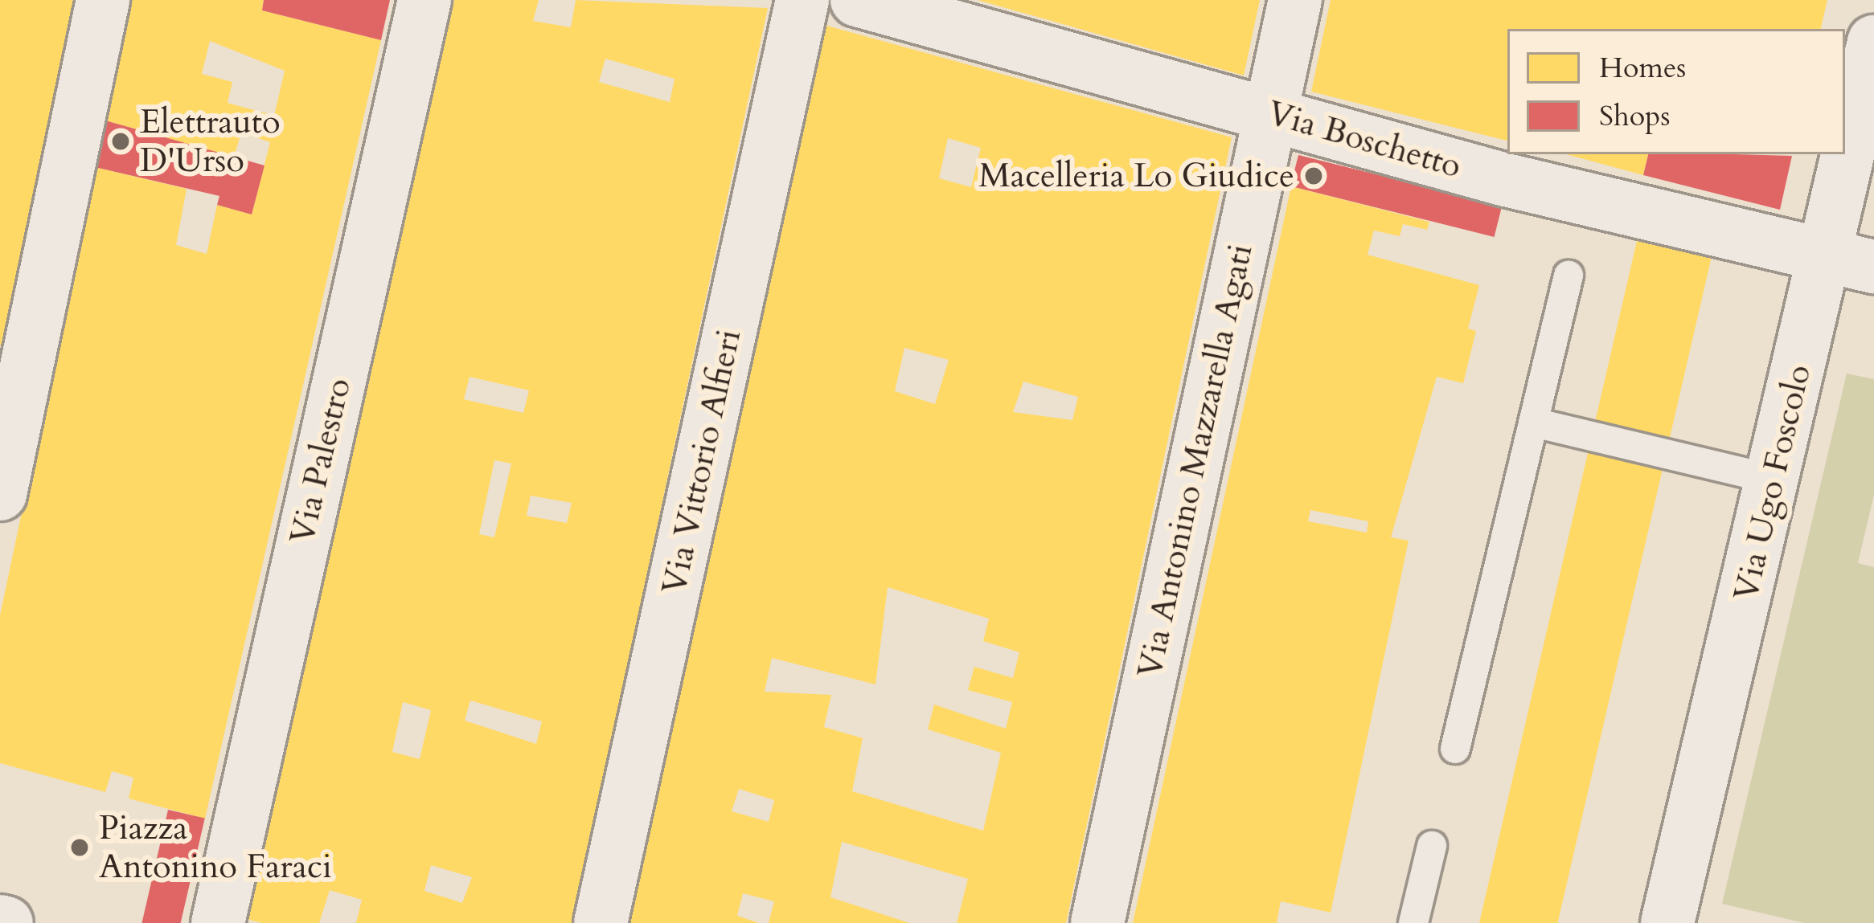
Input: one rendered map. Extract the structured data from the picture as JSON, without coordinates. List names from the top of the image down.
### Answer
{
  "streets": {
    "street": [
      "Via Boschetto",
      "Via Palestro",
      "Via Antonino Mazzarella Agati",
      "Via Vittorio Alfieri",
      "Via Ugo Foscolo"
    ]
  },
  "crossings": [
    ["Via Boschetto", "Via Antonino Mazzarella Agati"],
    ["Via Boschetto", "Via Ugo Foscolo"]
  ],
  "places": ["Elettrauto D'Urso", "Macelleria Lo Giudice", "Piazza Antonino Faraci"],
  "legend": ["Homes", "Shops"]
}
